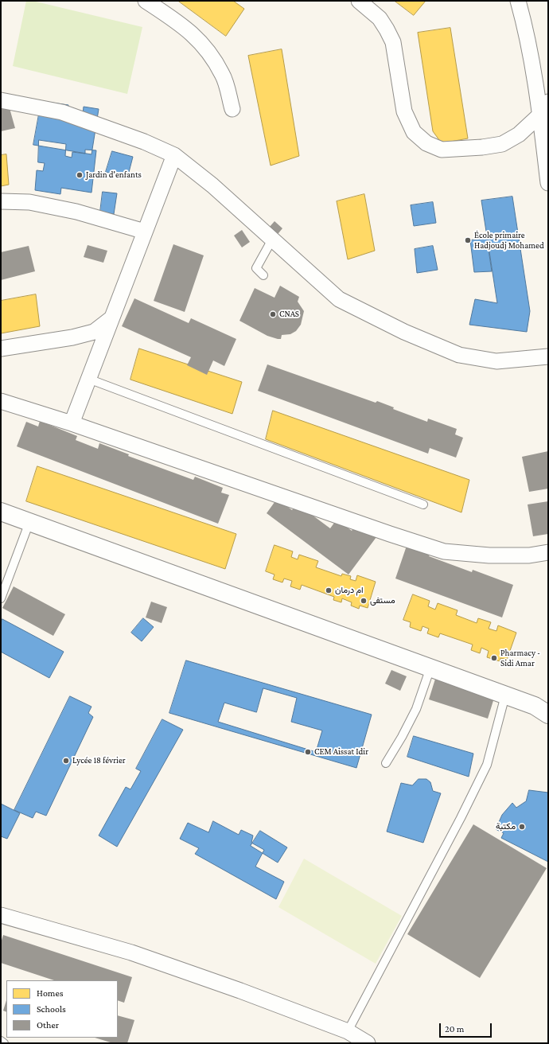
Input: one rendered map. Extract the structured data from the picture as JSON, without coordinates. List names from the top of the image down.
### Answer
{
  "places": [
    "Jardin d'enfants",
    "École primaire Hadjoudj Mohamed",
    "CNAS",
    "ام درمان",
    "مستفى",
    "Pharmacy - Sidi Amar",
    "CEM Aissat Idir",
    "Lycée 18 février",
    "مكتبة"
  ],
  "legend": ["Homes", "Schools", "Other"],
  "scale_bar": "20 m"
}
